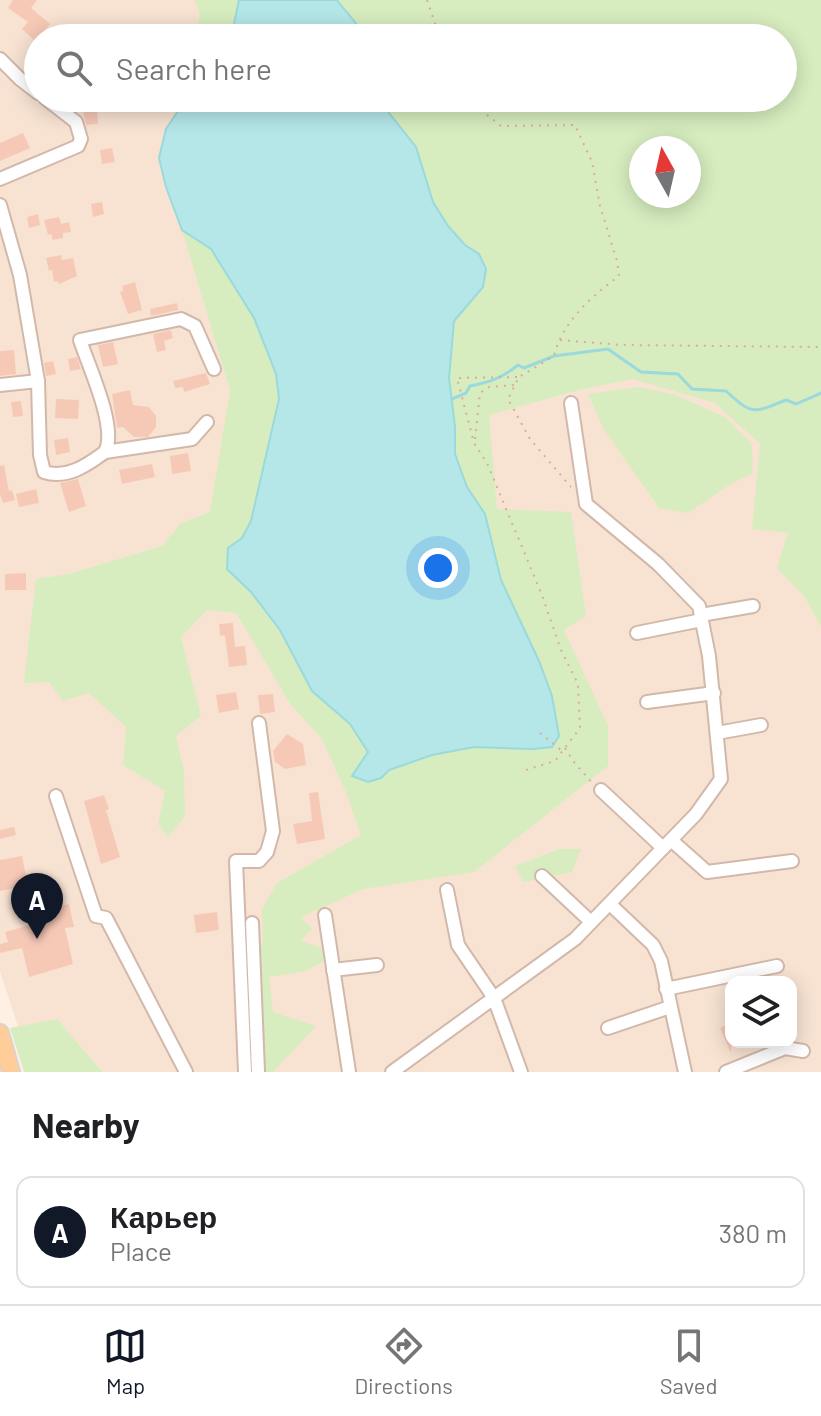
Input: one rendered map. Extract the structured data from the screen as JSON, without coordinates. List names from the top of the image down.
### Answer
{
  "north": "top",
  "page": {
    "search": "Search here",
    "pins": "A",
    "heading": "Nearby",
    "list": [
      {
        "mark": "A",
        "name": "Карьер",
        "note": "Place",
        "value": "380 m"
      }
    ],
    "nav": ["Map", "Directions", "Saved"]
  }
}
